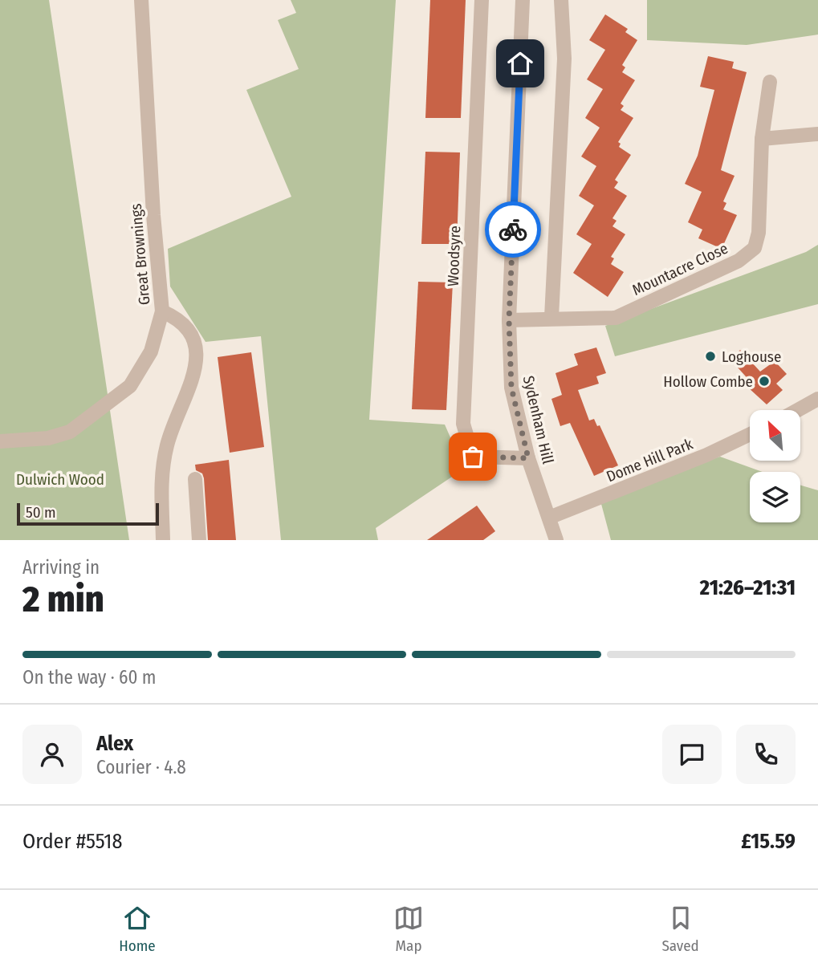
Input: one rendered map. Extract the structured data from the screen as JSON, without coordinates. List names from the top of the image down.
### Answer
{
  "streets": {
    "street": [
      "Great Brownings",
      "Woodsyre",
      "Mountacre Close",
      "Sydenham Hill",
      "Dome Hill Park"
    ]
  },
  "crossings": [
    ["Woodsyre", "Sydenham Hill"],
    ["Mountacre Close", "Sydenham Hill"],
    ["Sydenham Hill", "Dome Hill Park"]
  ],
  "parks": ["Dulwich Wood"],
  "places": ["Loghouse", "Hollow Combe"],
  "scale_bar": "50 m",
  "north": "top left",
  "page": {
    "scale": "50 m",
    "heading": ["2 min", "Arriving in", "21:26–21:31"],
    "panel": [
      "Alex",
      "Courier · 4.8",
      "Order #5518",
      "£15.59"
    ],
    "bar": "On the way · 60 m",
    "tabs": ["Home", "Map", "Saved"]
  }
}
